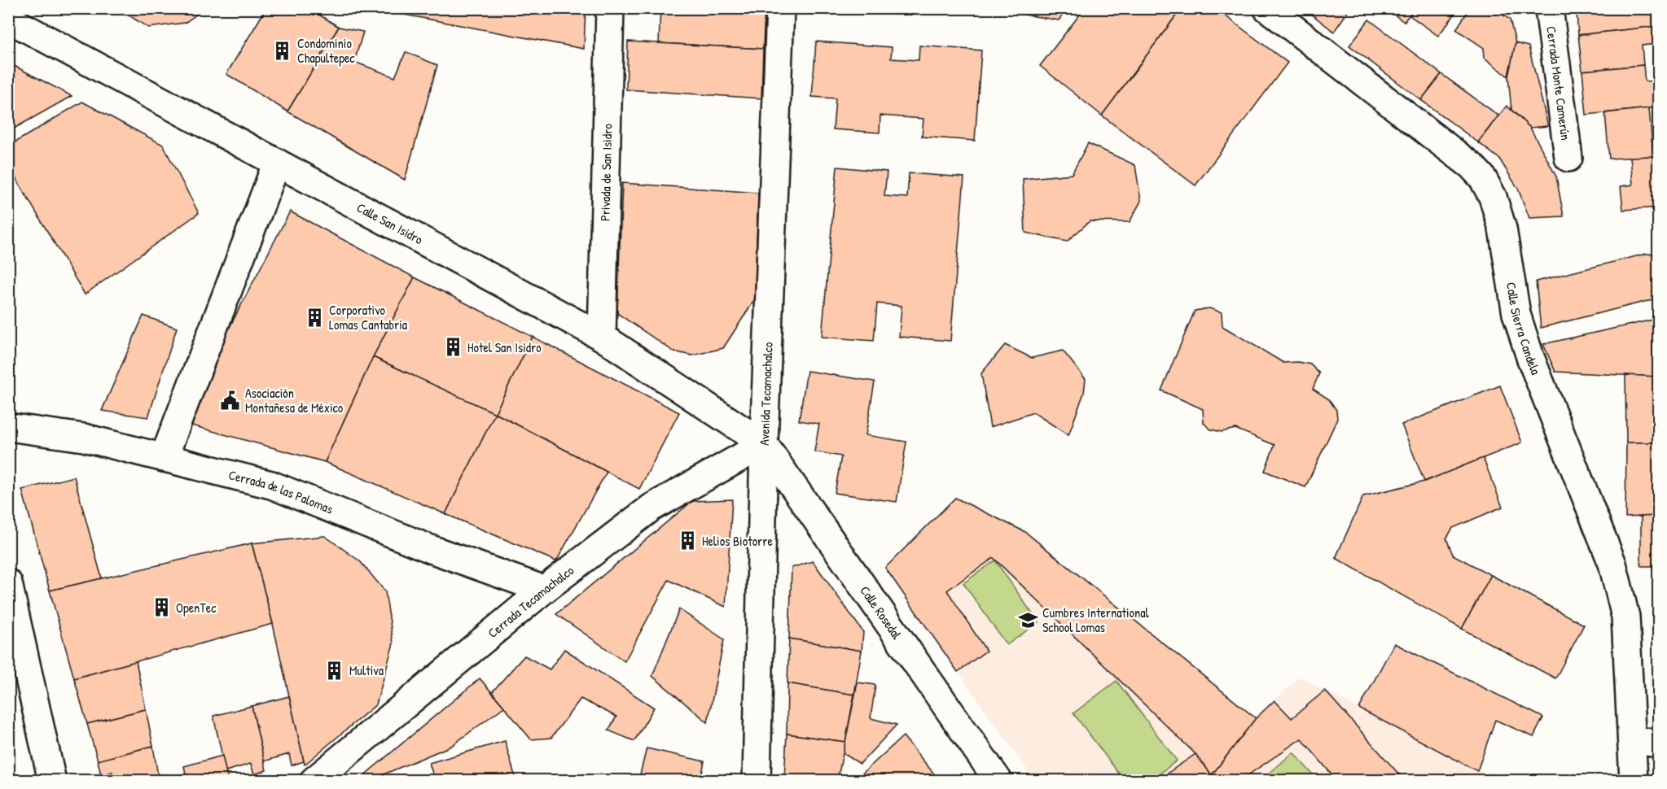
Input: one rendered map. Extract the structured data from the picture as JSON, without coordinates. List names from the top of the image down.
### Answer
{
  "streets": {
    "street": [
      "Cerrada Monte Camerún",
      "Privada de San Isidro",
      "Calle San Isidro",
      "Calle Sierra Candela",
      "Avenida Tecamachalco",
      "Cerrada de las Palomas",
      "Cerrada Tecamachalco",
      "Calle Rosedal"
    ]
  },
  "crossings": [
    ["Privada de San Isidro", "Calle San Isidro"],
    ["Calle San Isidro", "Avenida Tecamachalco"],
    ["Calle San Isidro", "Cerrada Tecamachalco"],
    ["Calle San Isidro", "Calle Rosedal"],
    ["Avenida Tecamachalco", "Cerrada Tecamachalco"],
    ["Avenida Tecamachalco", "Calle Rosedal"],
    ["Cerrada de las Palomas", "Cerrada Tecamachalco"],
    ["Cerrada Tecamachalco", "Calle Rosedal"]
  ],
  "places": {
    "building": [
      "Condominio Chapultepec",
      "Corporativo Lomas Cantabria",
      "Hotel San Isidro",
      "Helios Biotorre",
      "OpenTec",
      "Multiva"
    ],
    "public building": ["Asociación Montañesa de México"],
    "school or university": ["Cumbres International School Lomas"]
  }
}
